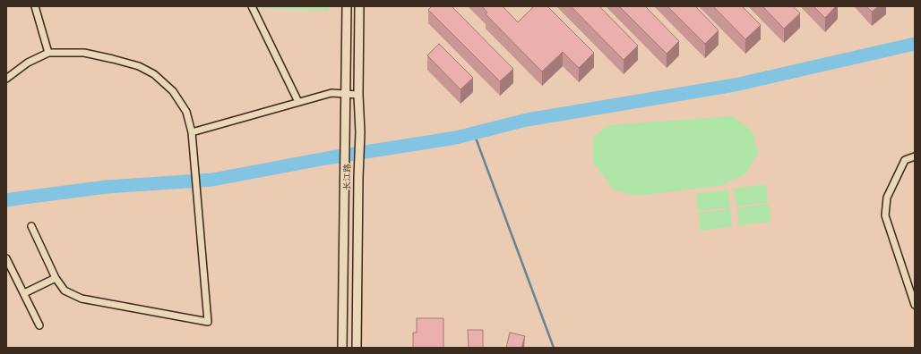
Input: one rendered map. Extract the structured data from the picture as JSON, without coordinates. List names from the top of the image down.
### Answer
{
  "streets": {
    "main road": ["长江路"]
  }
}
